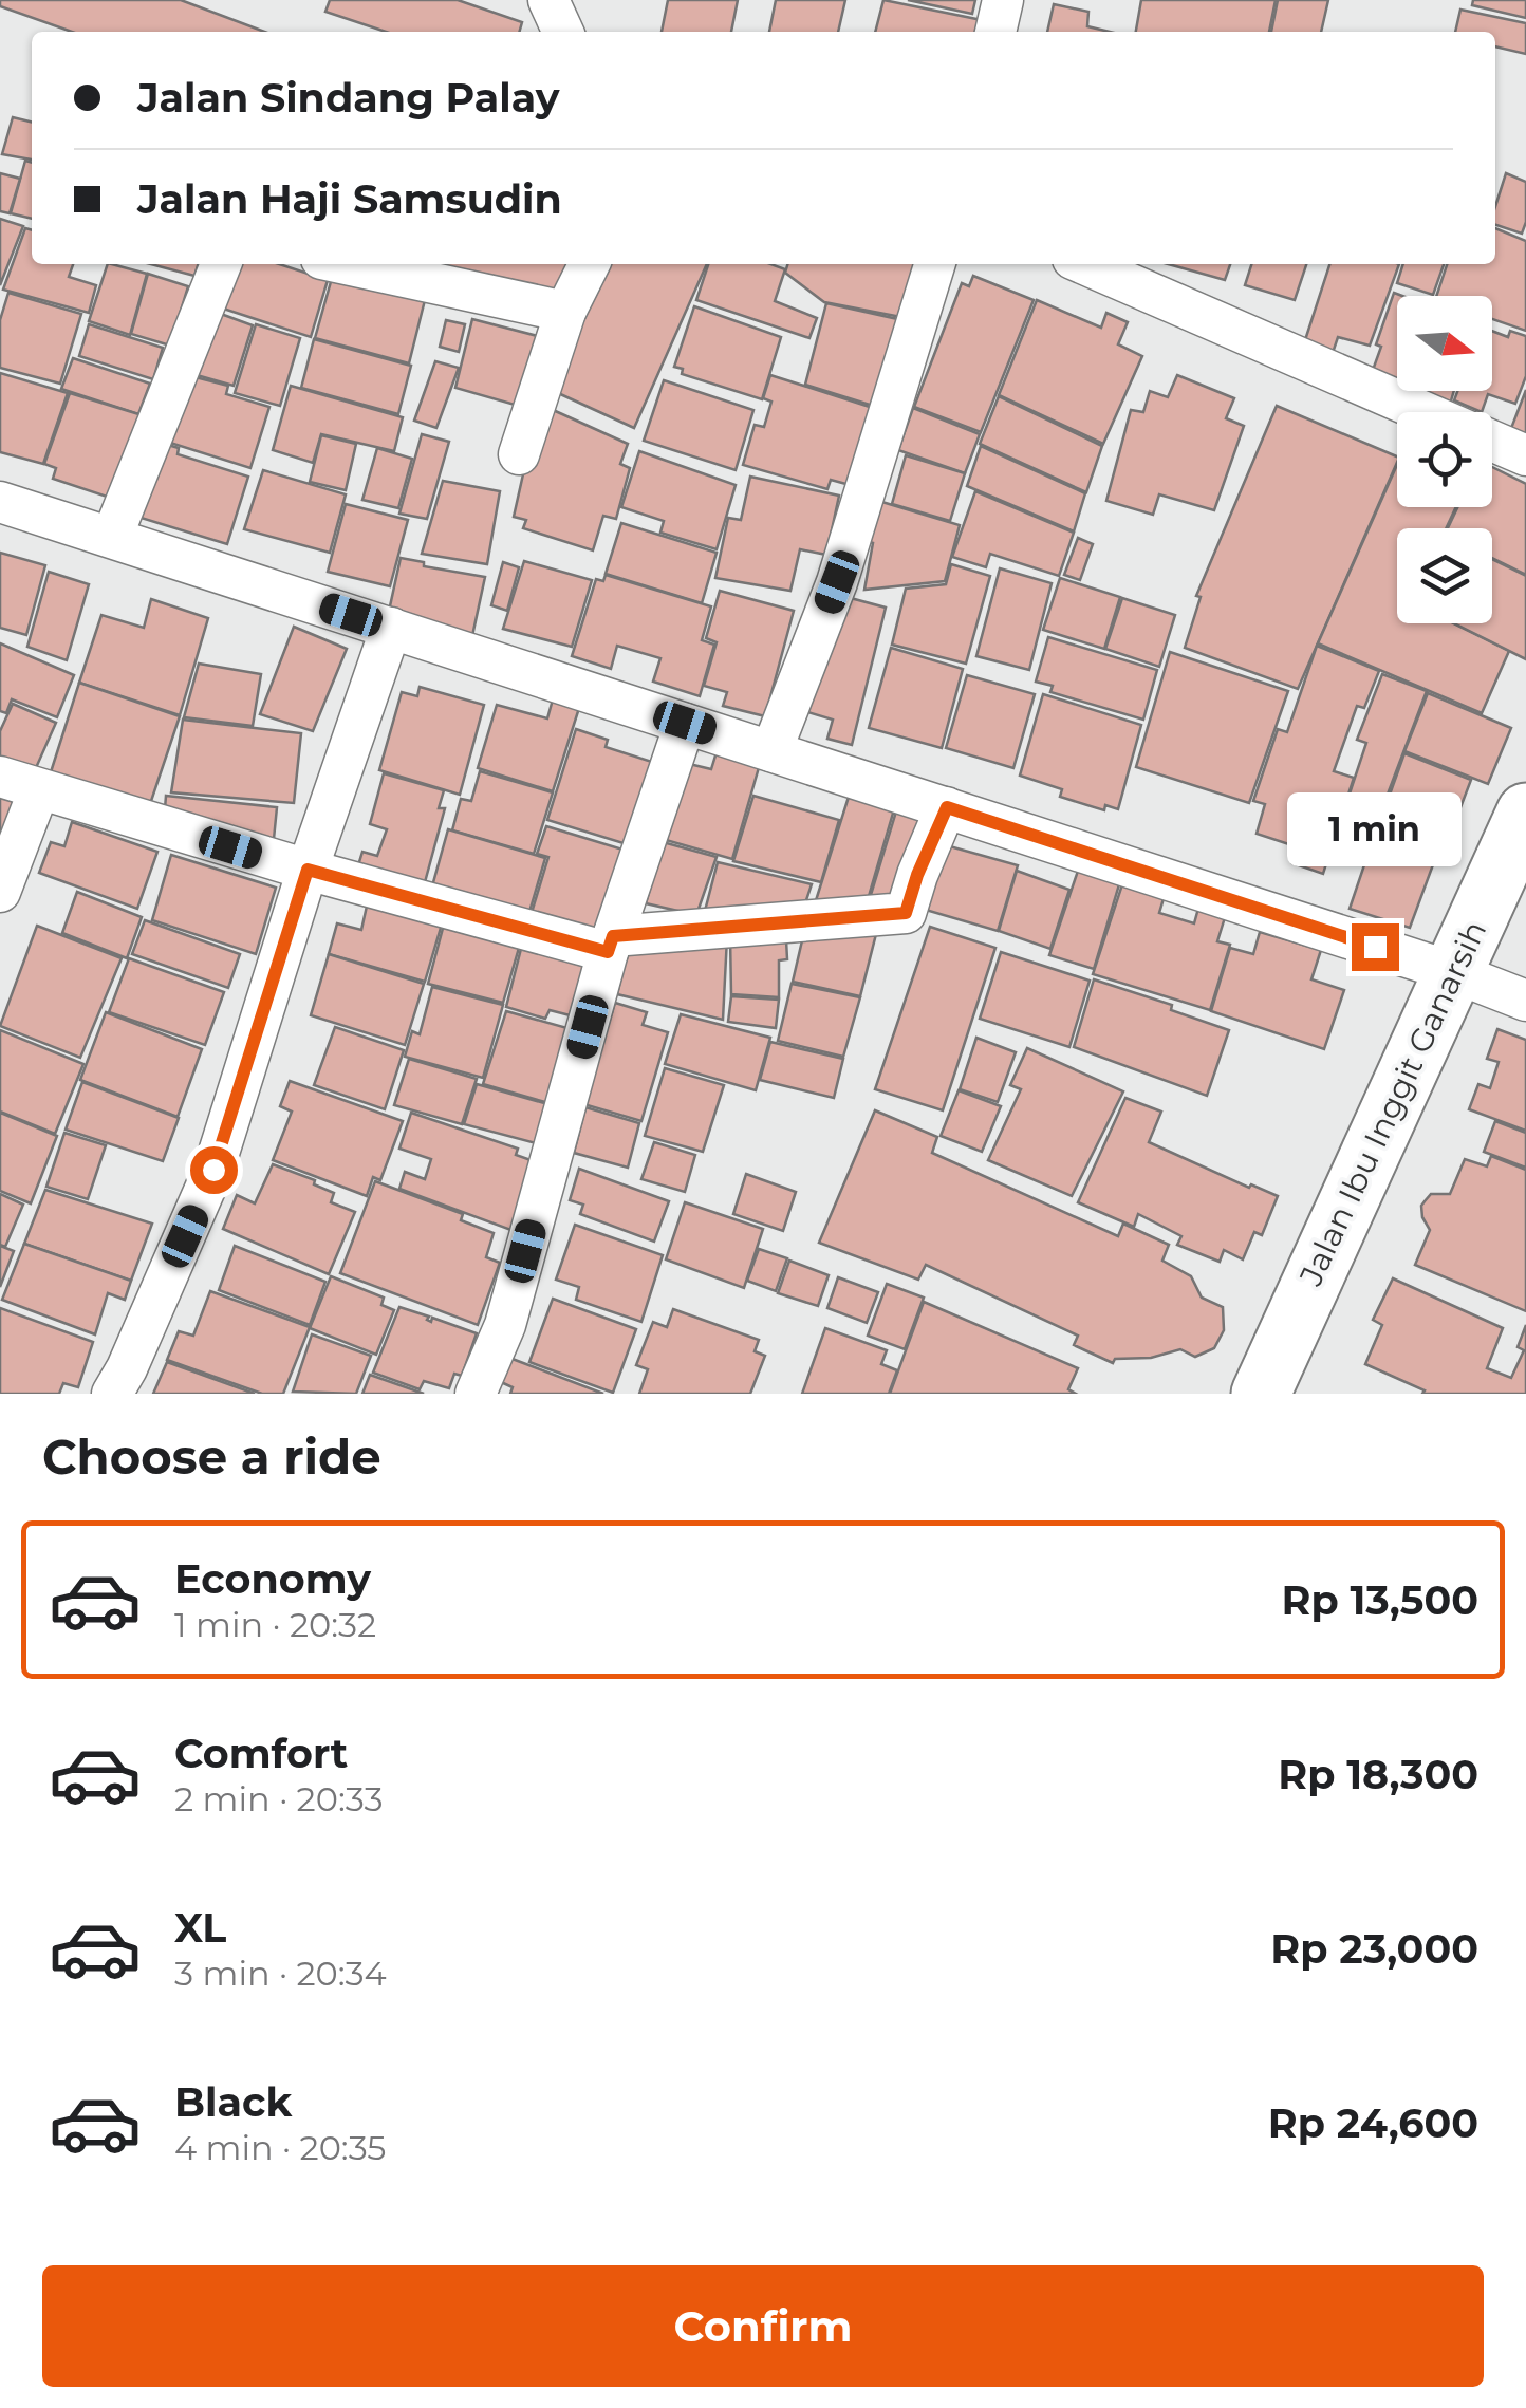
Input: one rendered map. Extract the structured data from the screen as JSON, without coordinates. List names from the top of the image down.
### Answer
{
  "streets": {
    "main road": ["Jalan Ibu Inggit Ganarsih"]
  },
  "north": "right",
  "page": {
    "banner": ["Jalan Sindang Palay", "Jalan Haji Samsudin"],
    "bubble": "1 min",
    "heading": "Choose a ride",
    "list": [
      {
        "name": "Economy",
        "note": "1 min · 20:32",
        "value": "Rp 13,500"
      },
      {
        "name": "Comfort",
        "note": "2 min · 20:33",
        "value": "Rp 18,300"
      },
      {
        "name": "XL",
        "note": "3 min · 20:34",
        "value": "Rp 23,000"
      },
      {
        "name": "Black",
        "note": "4 min · 20:35",
        "value": "Rp 24,600"
      }
    ],
    "buttons": "Confirm"
  }
}
